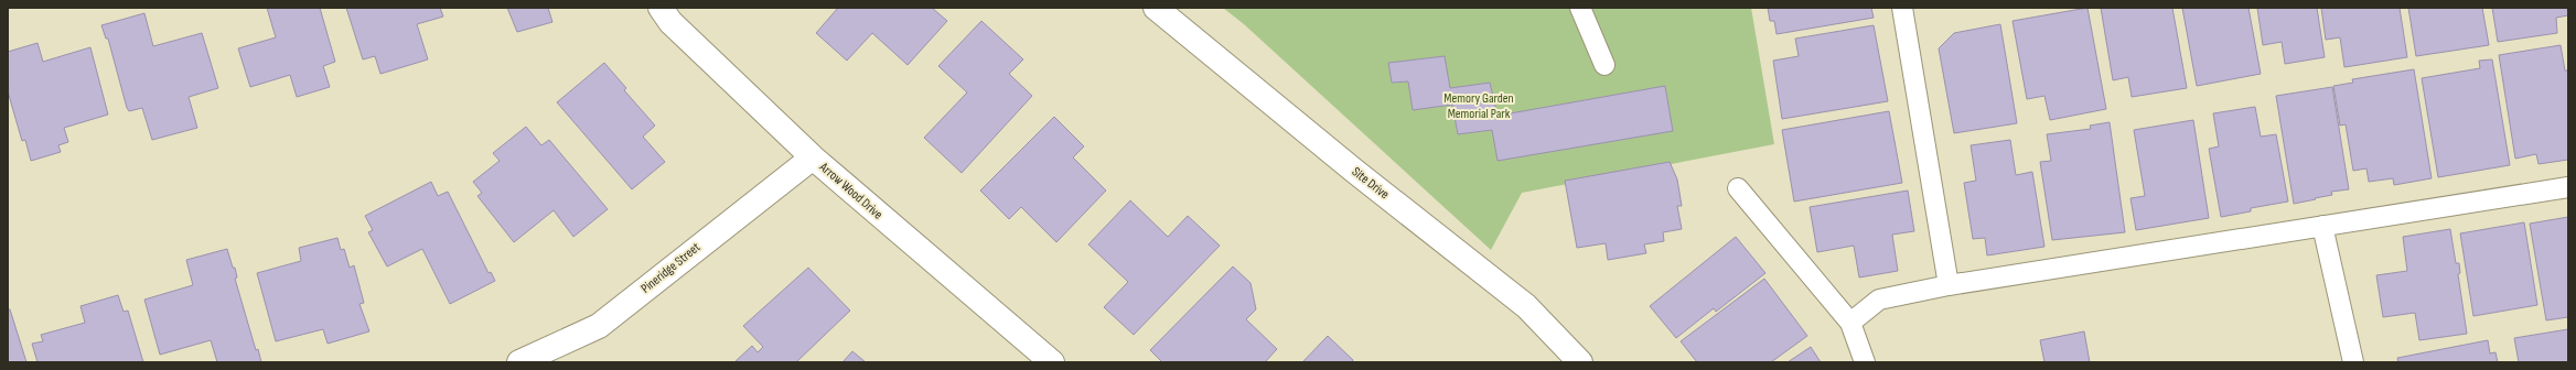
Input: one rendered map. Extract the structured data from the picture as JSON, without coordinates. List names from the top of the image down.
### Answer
{
  "streets": {
    "street": ["Site Drive", "Arrow Wood Drive", "Pineridge Street"]
  },
  "crossings": [
    ["Arrow Wood Drive", "Pineridge Street"]
  ],
  "parks": ["Memory Garden Memorial Park"]
}
